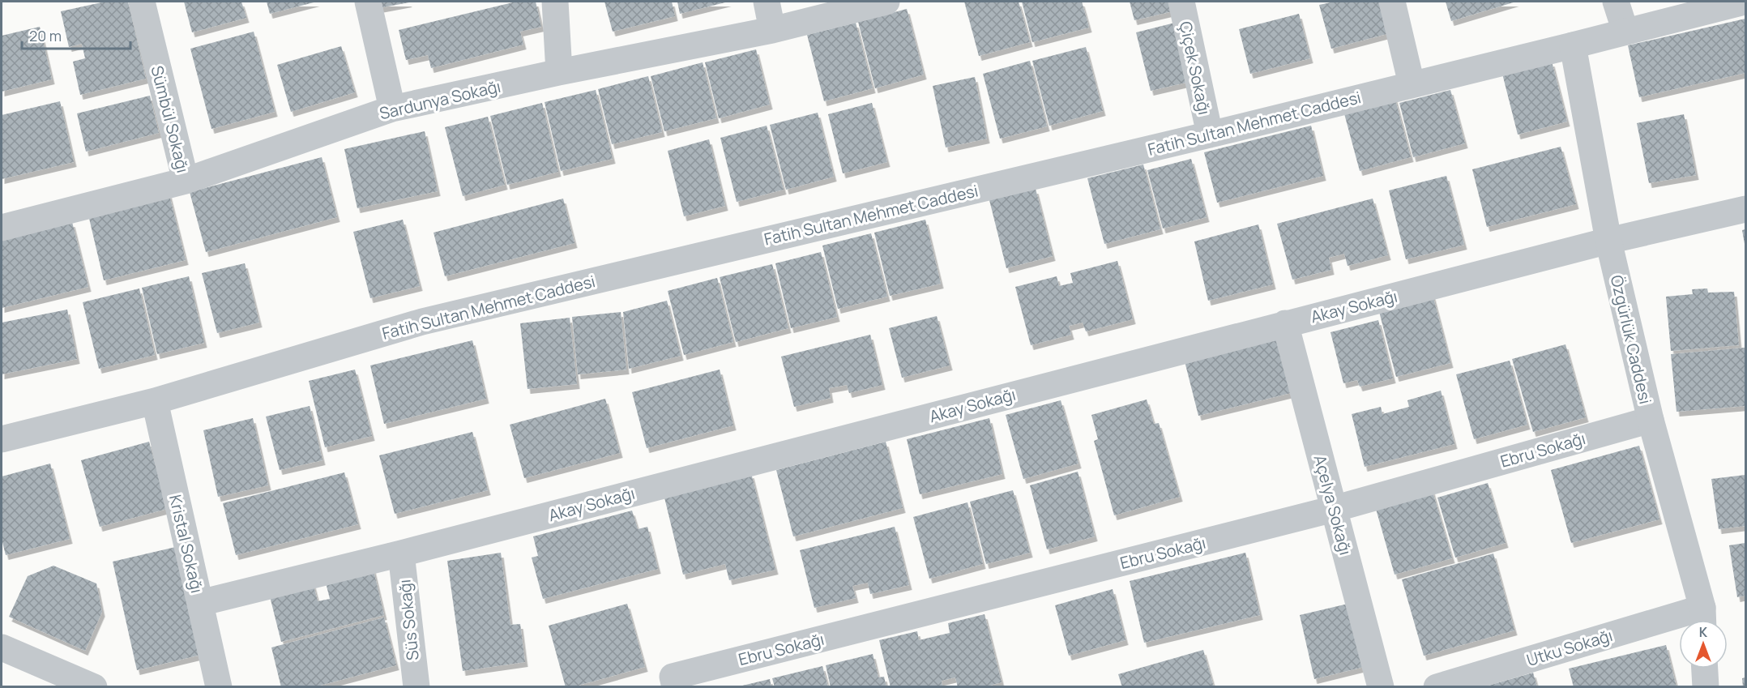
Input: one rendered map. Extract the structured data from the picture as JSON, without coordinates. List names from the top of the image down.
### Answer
{
  "streets": {
    "street": [
      "Çiçek Sokağı",
      "Sardunya Sokağı",
      "Sümbül Sokağı",
      "Fatih Sultan Mehmet Caddesi",
      "Akay Sokağı",
      "Özgürlük Caddesi",
      "Ebru Sokağı",
      "Açelya Sokağı",
      "Kristal Sokağı",
      "Süs Sokağı",
      "Utku Sokağı"
    ]
  },
  "crossings": [
    ["Çiçek Sokağı", "Fatih Sultan Mehmet Caddesi"],
    ["Sardunya Sokağı", "Sümbül Sokağı"],
    ["Fatih Sultan Mehmet Caddesi", "Özgürlük Caddesi"],
    ["Fatih Sultan Mehmet Caddesi", "Kristal Sokağı"],
    ["Akay Sokağı", "Özgürlük Caddesi"],
    ["Akay Sokağı", "Açelya Sokağı"],
    ["Akay Sokağı", "Kristal Sokağı"],
    ["Akay Sokağı", "Süs Sokağı"],
    ["Özgürlük Caddesi", "Ebru Sokağı"],
    ["Özgürlük Caddesi", "Utku Sokağı"],
    ["Ebru Sokağı", "Açelya Sokağı"]
  ],
  "scale_bar": "20 m",
  "north": "top"
}
